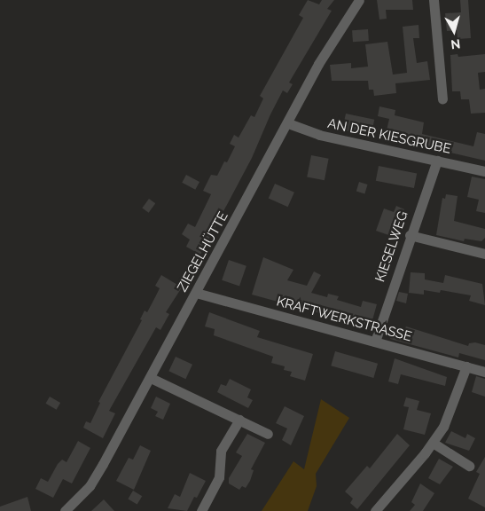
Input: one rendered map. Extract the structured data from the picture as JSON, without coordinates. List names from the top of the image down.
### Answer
{
  "streets": {
    "street": [
      "AN DER KIESGRUBE",
      "KIESELWEG",
      "ZIEGELHÜTTE",
      "KRAFTWERKSTRASSE"
    ]
  },
  "crossings": [
    ["AN DER KIESGRUBE", "KIESELWEG"],
    ["AN DER KIESGRUBE", "ZIEGELHÜTTE"],
    ["KIESELWEG", "KRAFTWERKSTRASSE"],
    ["ZIEGELHÜTTE", "KRAFTWERKSTRASSE"]
  ],
  "north": "bottom"
}
